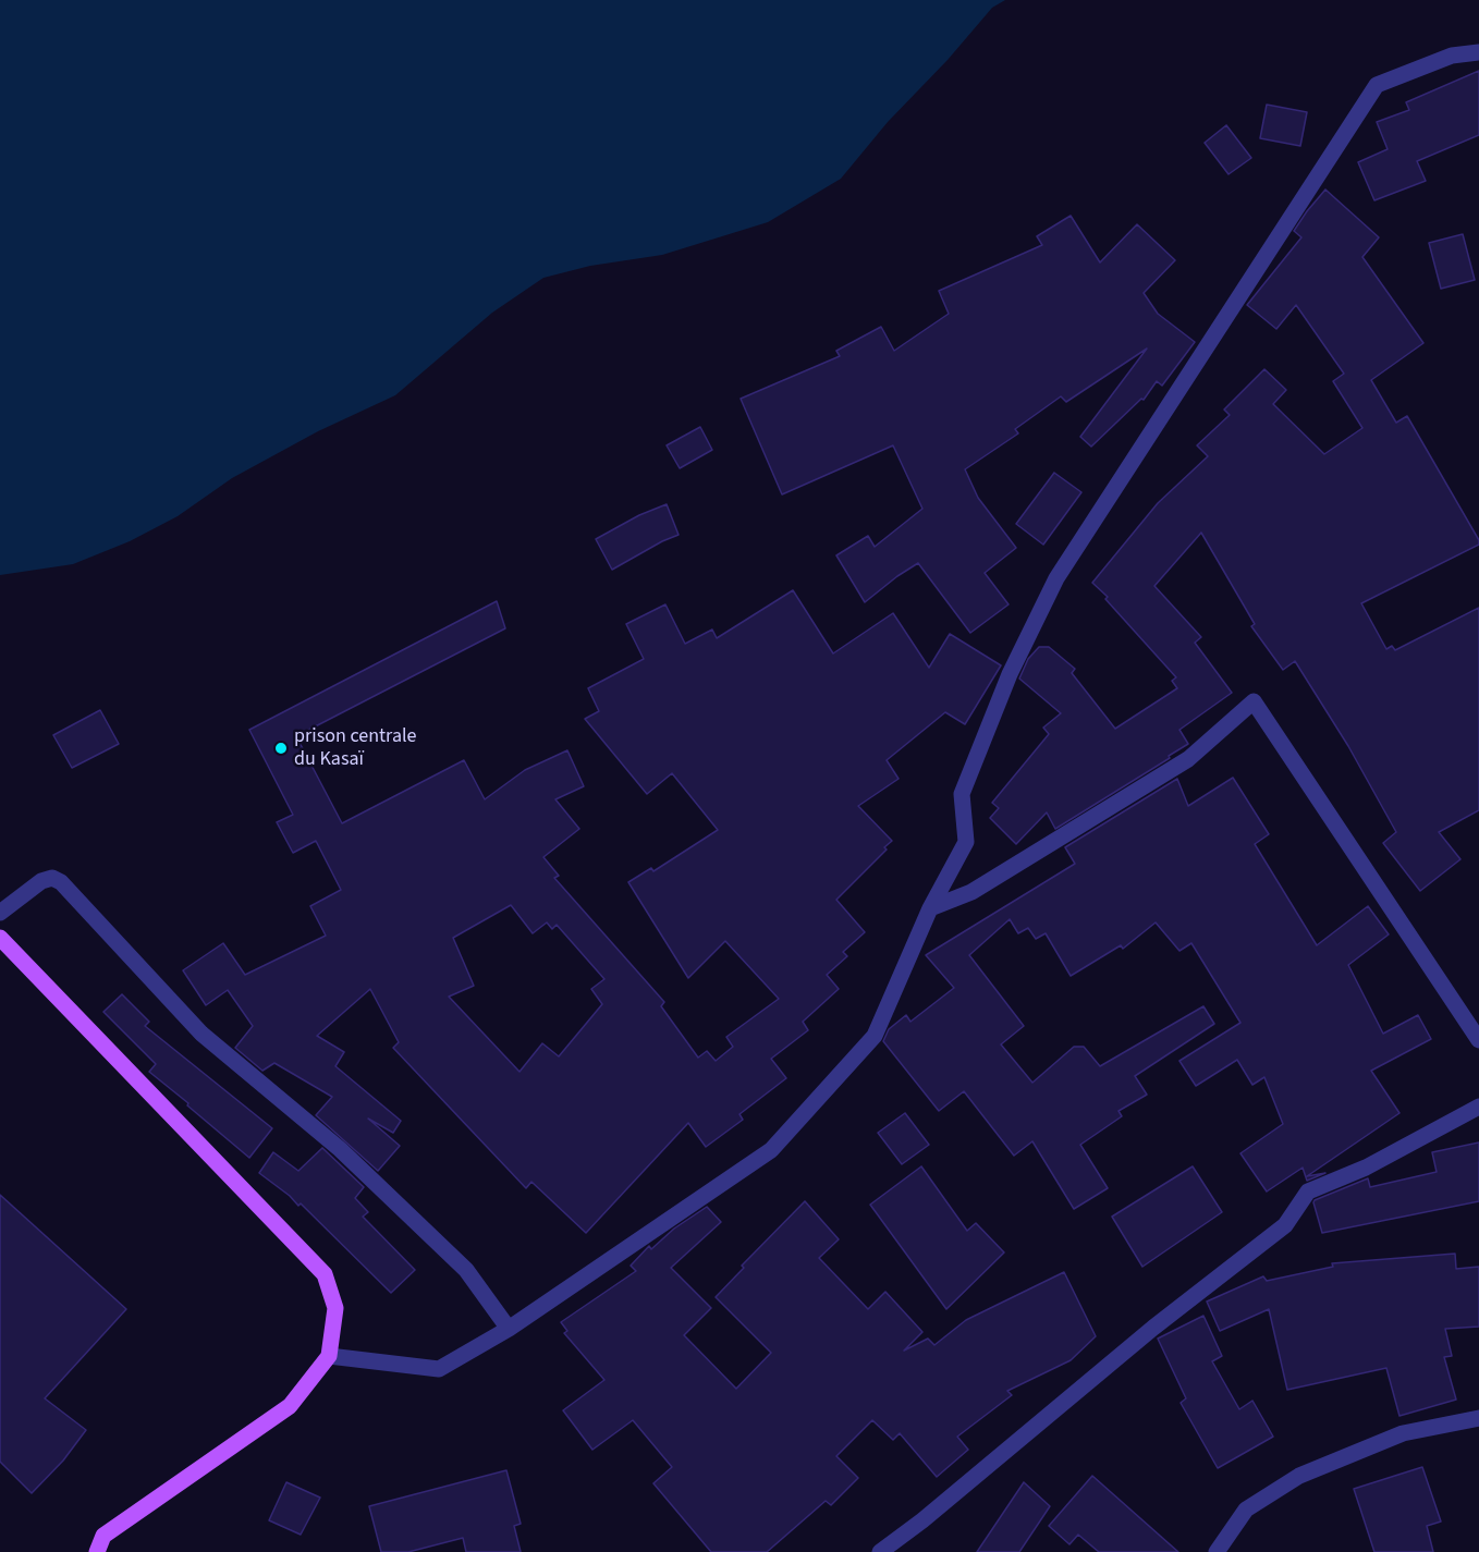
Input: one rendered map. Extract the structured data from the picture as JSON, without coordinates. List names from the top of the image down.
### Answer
{
  "places": ["prison centrale du Kasaï"]
}
